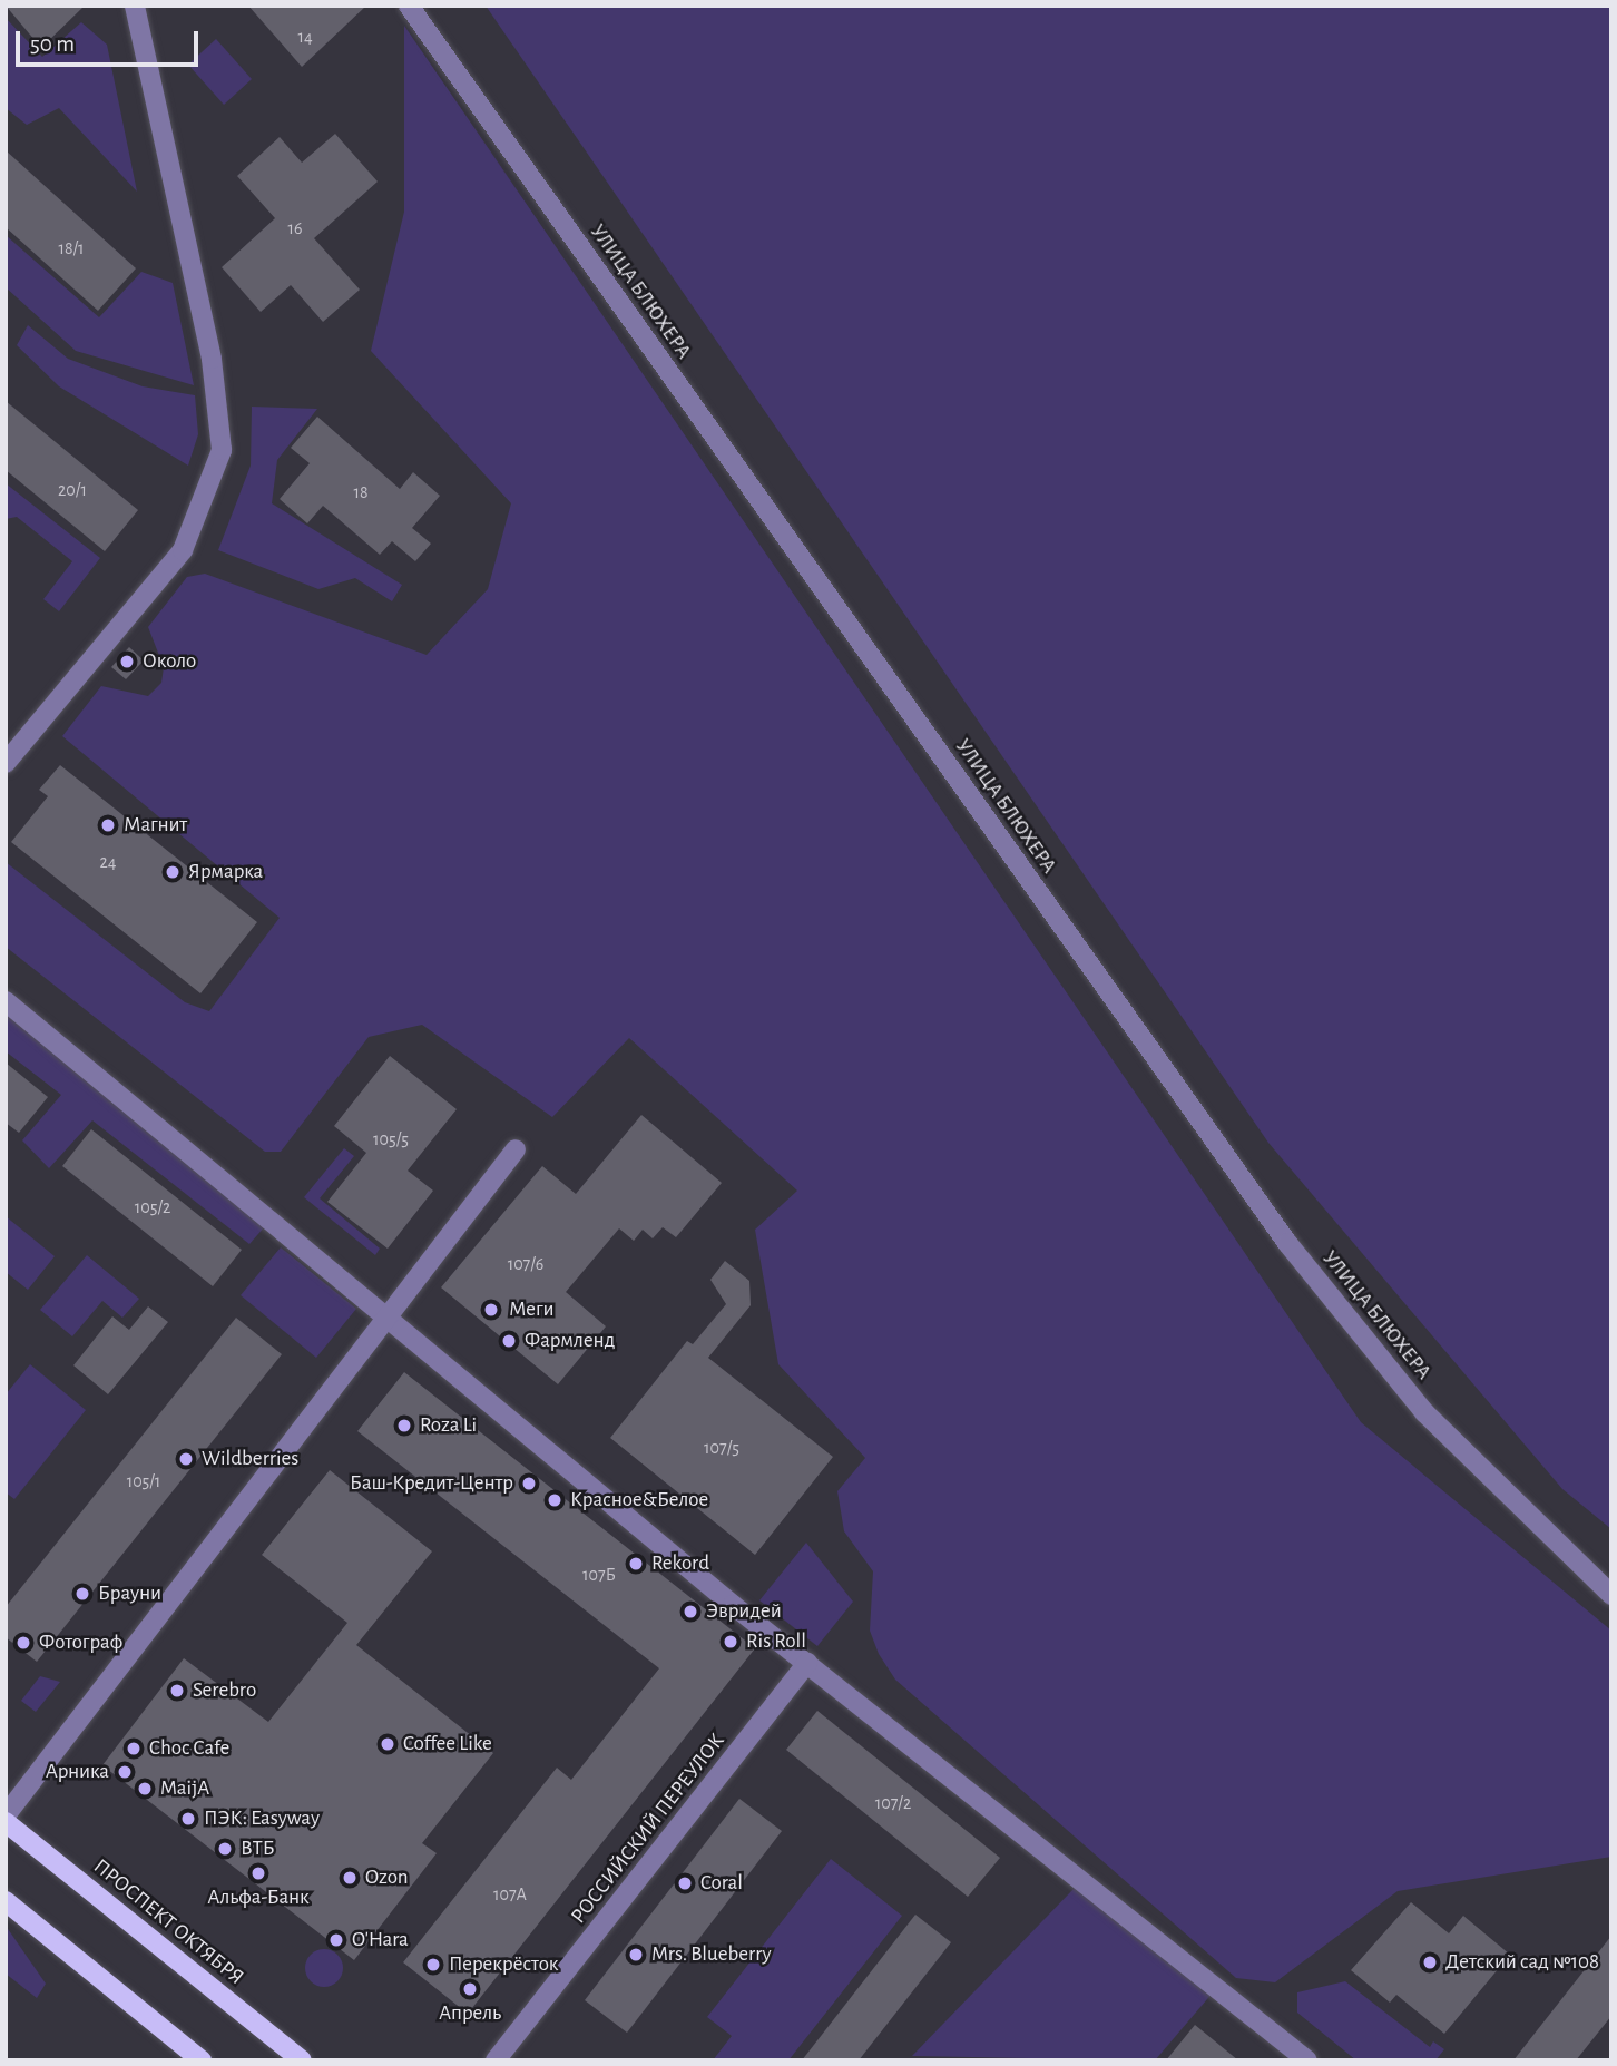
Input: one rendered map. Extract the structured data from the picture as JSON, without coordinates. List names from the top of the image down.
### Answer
{
  "streets": {
    "main road": ["ПРОСПЕКТ ОКТЯБРЯ"],
    "street": ["УЛИЦА БЛЮХЕРА", "РОССИЙСКИЙ ПЕРЕУЛОК"]
  },
  "places": [
    "Около",
    "Магнит",
    "Ярмарка",
    "Меги",
    "Фармленд",
    "Roza Li",
    "Wildberries",
    "Баш-Кредит-Центр",
    "Красное&Белое",
    "Rekord",
    "Брауни",
    "Эвридей",
    "Ris Roll",
    "Фотограф",
    "Serebro",
    "Coffee Like",
    "Choc Cafe",
    "Арника",
    "MaijA",
    "ПЭК: Easyway",
    "ВТБ",
    "Альфа-Банк",
    "Ozon",
    "Coral",
    "O'Hara",
    "Mrs. Blueberry",
    "Детский сад №108",
    "Перекрёсток",
    "Апрель"
  ],
  "house_numbers": [
    "14",
    "16",
    "18/1",
    "20/1",
    "18",
    "24",
    "105/5",
    "105/2",
    "107/6",
    "107/5",
    "105/1",
    "107Б",
    "107/2",
    "107А"
  ],
  "scale_bar": "50 m"
}
